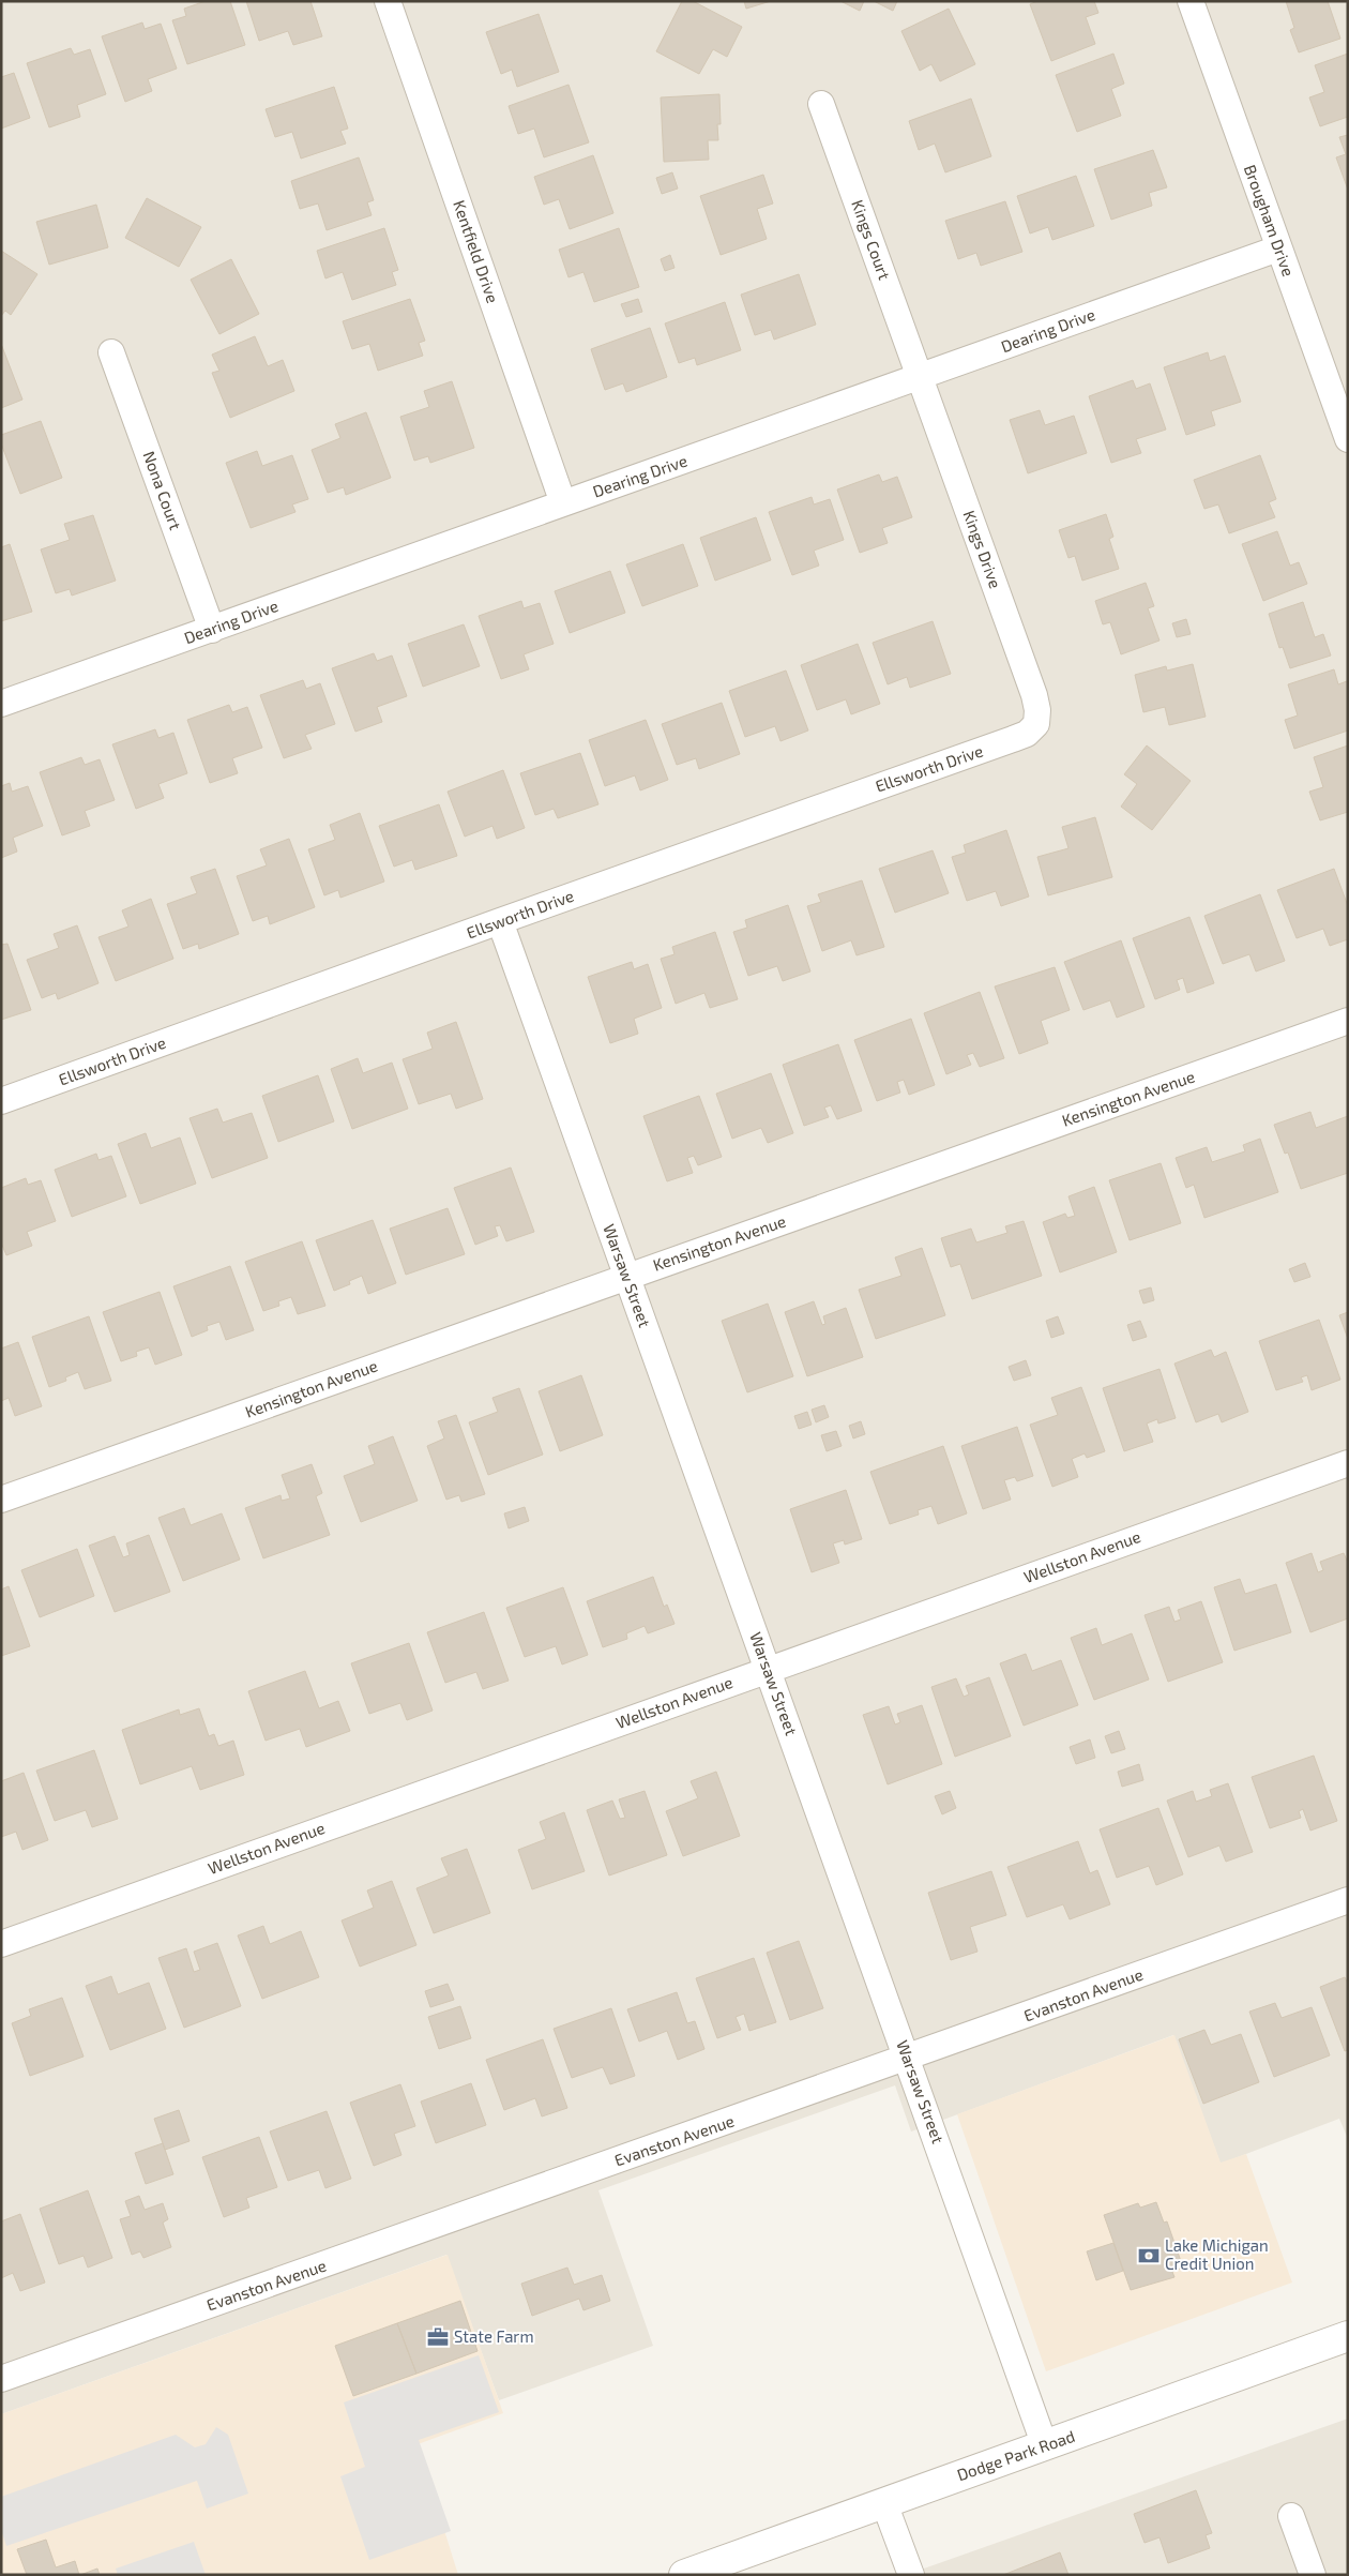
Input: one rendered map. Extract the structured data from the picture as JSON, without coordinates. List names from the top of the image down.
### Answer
{
  "streets": {
    "street": [
      "Brougham Drive",
      "Kings Court",
      "Kentfield Drive",
      "Dearing Drive",
      "Nona Court",
      "Kings Drive",
      "Ellsworth Drive",
      "Kensington Avenue",
      "Warsaw Street",
      "Wellston Avenue",
      "Evanston Avenue",
      "Dodge Park Road"
    ]
  },
  "crossings": [
    ["Brougham Drive", "Dearing Drive"],
    ["Kings Court", "Dearing Drive"],
    ["Kings Court", "Kings Drive"],
    ["Kentfield Drive", "Dearing Drive"],
    ["Dearing Drive", "Nona Court"],
    ["Dearing Drive", "Kings Drive"],
    ["Kings Drive", "Ellsworth Drive"],
    ["Ellsworth Drive", "Warsaw Street"],
    ["Kensington Avenue", "Warsaw Street"],
    ["Warsaw Street", "Wellston Avenue"],
    ["Warsaw Street", "Evanston Avenue"],
    ["Warsaw Street", "Dodge Park Road"]
  ],
  "places": {
    "bank": ["Lake Michigan Credit Union"],
    "office": ["State Farm"]
  }
}
